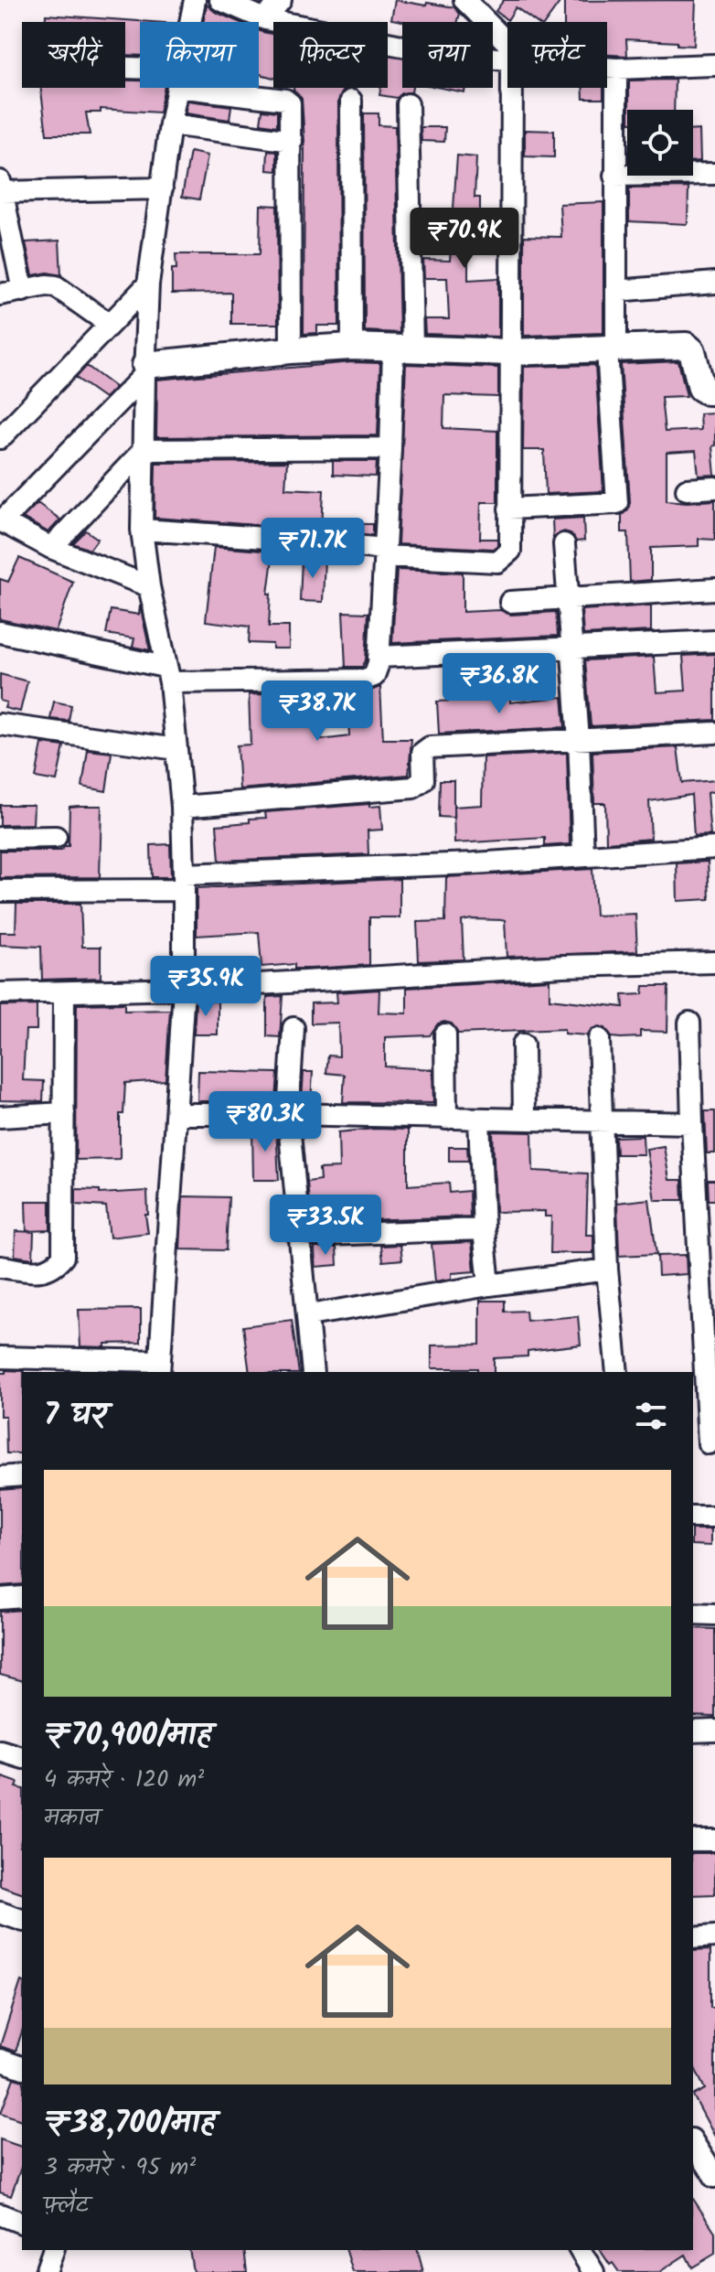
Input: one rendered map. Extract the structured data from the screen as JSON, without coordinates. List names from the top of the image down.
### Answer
{
  "page": {
    "chip": [
      "खरीदें",
      "किराया",
      "फ़िल्टर",
      "नया",
      "फ़्लैट"
    ],
    "price": [
      "₹70.9K",
      "₹71.7K",
      "₹36.8K",
      "₹38.7K",
      "₹35.9K",
      "₹80.3K",
      "₹33.5K"
    ],
    "heading": "7 घर",
    "list": [
      {
        "name": "₹70,900/माह",
        "note": "4 कमरे · 120 m² · मकान"
      },
      {
        "name": "₹38,700/माह",
        "note": "3 कमरे · 95 m² · फ़्लैट"
      }
    ]
  }
}
